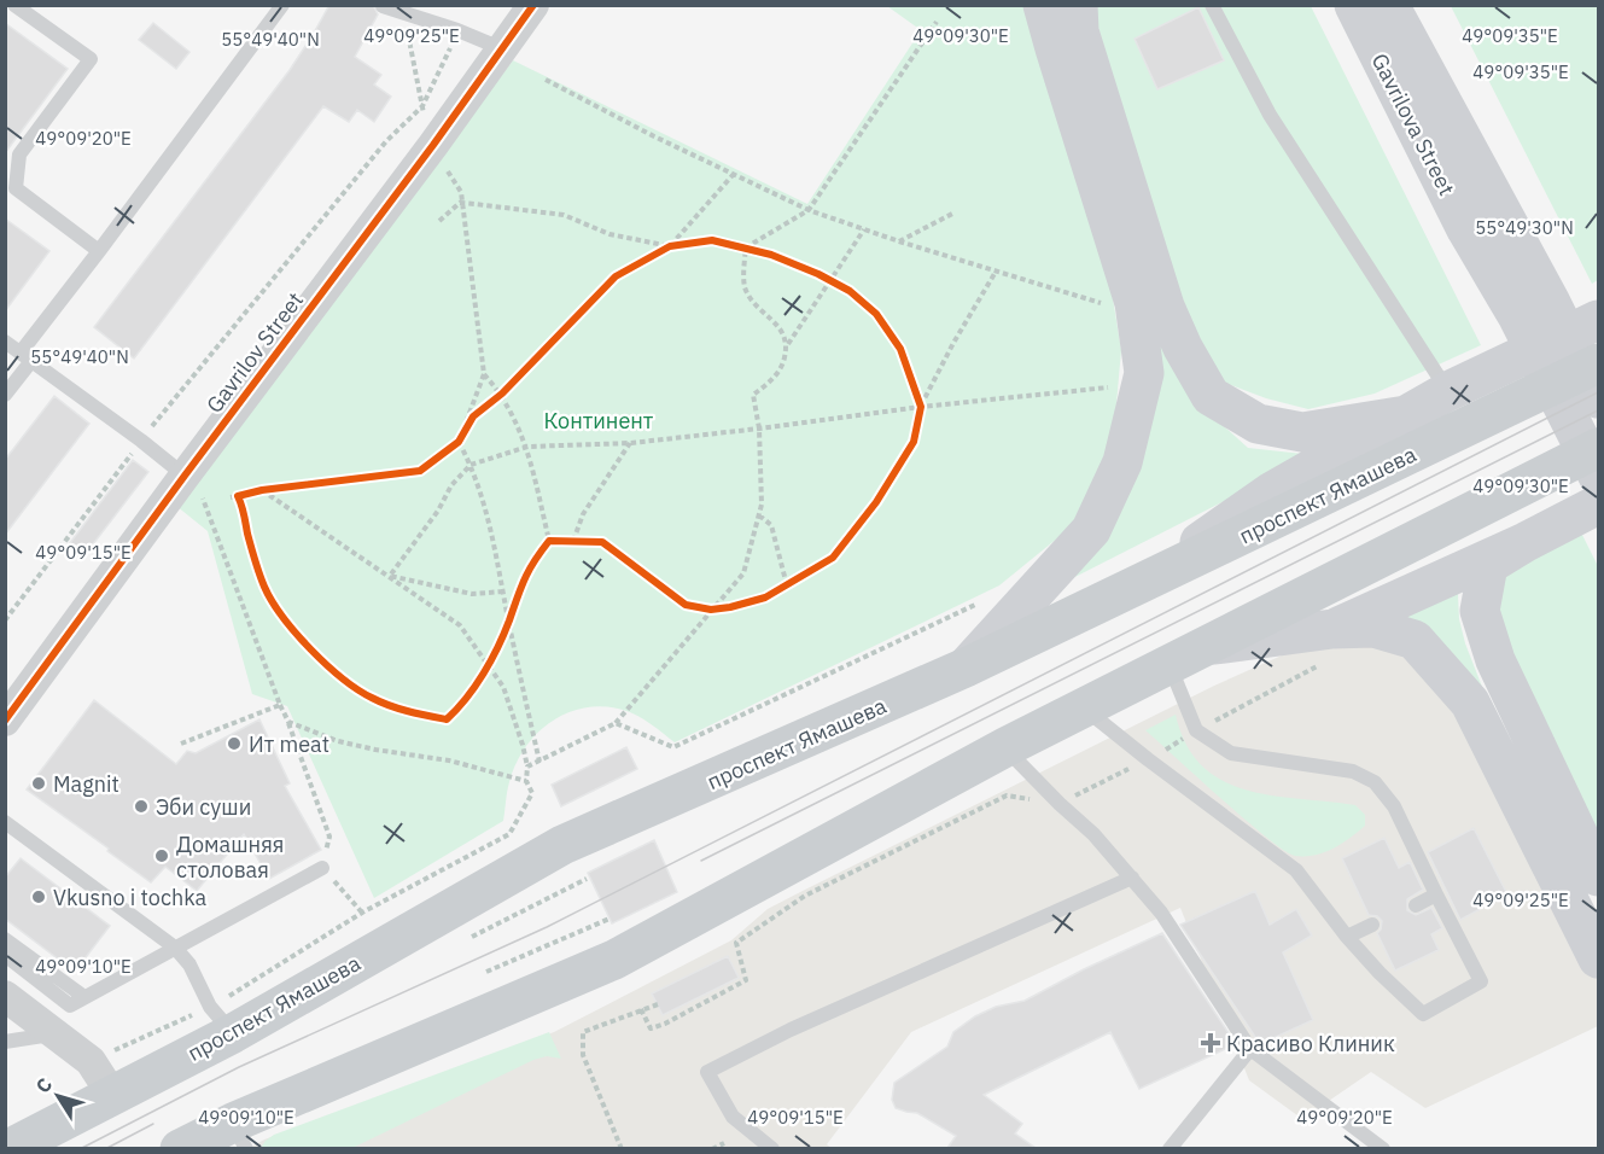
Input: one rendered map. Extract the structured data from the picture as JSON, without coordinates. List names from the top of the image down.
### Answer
{
  "streets": {
    "main road": ["Gavrilova Street", "проспект Ямашева"],
    "street": ["Gavrilov Street"]
  },
  "parks": ["Континент"],
  "places": {
    "other": [
      "Ит meat",
      "Magnit",
      "Эби суши",
      "Домашняя столовая",
      "Vkusno i tochka"
    ],
    "health": ["Красиво Клиник"]
  },
  "north": "top left",
  "coordinates": [
    "49°09'25\"E",
    "49°09'30\"E",
    "49°09'35\"E",
    "55°49'40\"N",
    "49°09'20\"E",
    "55°49'30\"N",
    "49°09'15\"E",
    "49°09'10\"E"
  ]
}
